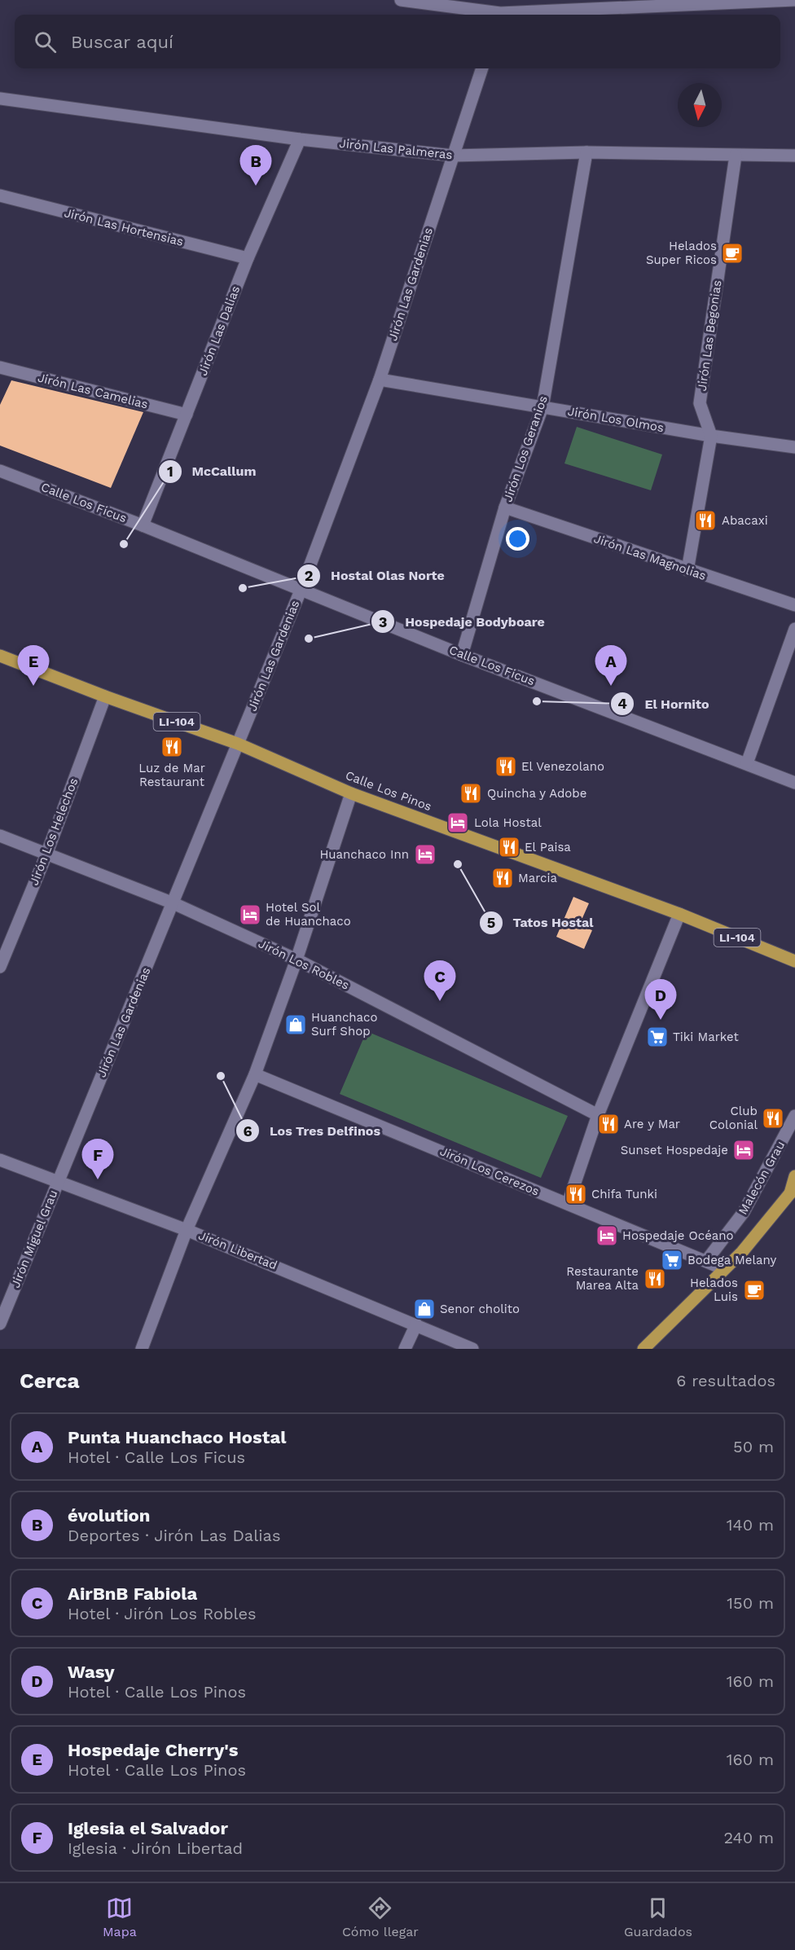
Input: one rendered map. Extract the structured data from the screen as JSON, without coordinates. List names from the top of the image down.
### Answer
{
  "streets": {
    "main road": ["LI-104", "Calle Los Pinos"],
    "street": [
      "Jirón Las Palmeras",
      "Jirón Las Hortensias",
      "Jirón Las Gardenias",
      "Jirón Las Dalias",
      "Jirón Las Begonias",
      "Jirón Las Camelias",
      "Jirón Los Olmos",
      "Jirón Los Geranios",
      "Calle Los Ficus",
      "Jirón Las Magnolias",
      "Jirón Los Helechos",
      "Jirón Los Robles",
      "Jirón Los Cerezos",
      "Malecón Grau",
      "Jirón Miguel Grau",
      "Jirón Libertad"
    ]
  },
  "crossings": [
    ["Jirón Las Palmeras", "Jirón Las Gardenias"],
    ["Jirón Las Palmeras", "Jirón Las Dalias"],
    ["Jirón Las Palmeras", "Jirón Las Begonias"],
    ["Jirón Las Palmeras", "Jirón Los Geranios"],
    ["Jirón Las Hortensias", "Jirón Las Dalias"],
    ["Jirón Las Gardenias", "Jirón Los Olmos"],
    ["Jirón Las Gardenias", "Calle Los Ficus"],
    ["Jirón Las Gardenias", "Calle Los Pinos"],
    ["Jirón Las Gardenias", "Jirón Los Robles"],
    ["Jirón Las Gardenias", "Jirón Miguel Grau"],
    ["Jirón Las Gardenias", "Jirón Libertad"],
    ["Jirón Las Dalias", "Jirón Las Camelias"],
    ["Jirón Las Dalias", "Calle Los Ficus"],
    ["Jirón Las Begonias", "Jirón Los Olmos"],
    ["Jirón Las Begonias", "Jirón Las Magnolias"],
    ["Jirón Los Olmos", "Jirón Los Geranios"],
    ["Jirón Los Geranios", "Calle Los Ficus"],
    ["Jirón Los Geranios", "Jirón Las Magnolias"],
    ["Calle Los Pinos", "Jirón Los Helechos"],
    ["Jirón Los Helechos", "Jirón Los Robles"],
    ["Jirón Los Cerezos", "Malecón Grau"],
    ["Jirón Miguel Grau", "Jirón Libertad"]
  ],
  "places": {
    "cafe": ["Helados Super Ricos", "Helados Luis"],
    "restaurant": [
      "Abacaxi",
      "Luz de Mar Restaurant",
      "El Venezolano",
      "Quincha y Adobe",
      "El Paisa",
      "Marcia",
      "Club Colonial",
      "Are y Mar",
      "Chifa Tunki",
      "Restaurante Marea Alta"
    ],
    "other": [
      "McCallum",
      "Hostal Olas Norte",
      "Hospedaje Bodyboare",
      "El Hornito",
      "Tatos Hostal",
      "Los Tres Delfinos"
    ],
    "hotel": [
      "Lola Hostal",
      "Huanchaco Inn",
      "Hotel Sol de Huanchaco",
      "Sunset Hospedaje",
      "Hospedaje Océano"
    ],
    "shop": ["Huanchaco Surf Shop", "Senor cholito"],
    "supermarket": ["Tiki Market", "Bodega Melany"]
  },
  "north": "bottom",
  "page": {
    "search": "Buscar aquí",
    "pins": [
      "B",
      "A",
      "E",
      "C",
      "D",
      "F"
    ],
    "heading": ["Cerca", "6 resultados"],
    "list": [
      {
        "mark": "A",
        "name": "Punta Huanchaco Hostal",
        "note": "Hotel · Calle Los Ficus",
        "value": "50 m"
      },
      {
        "mark": "B",
        "name": "évolution",
        "note": "Deportes · Jirón Las Dalias",
        "value": "140 m"
      },
      {
        "mark": "C",
        "name": "AirBnB Fabiola",
        "note": "Hotel · Jirón Los Robles",
        "value": "150 m"
      },
      {
        "mark": "D",
        "name": "Wasy",
        "note": "Hotel · Calle Los Pinos",
        "value": "160 m"
      },
      {
        "mark": "E",
        "name": "Hospedaje Cherry's",
        "note": "Hotel · Calle Los Pinos",
        "value": "160 m"
      },
      {
        "mark": "F",
        "name": "Iglesia el Salvador",
        "note": "Iglesia · Jirón Libertad",
        "value": "240 m"
      }
    ],
    "nav": ["Mapa", "Cómo llegar", "Guardados"]
  }
}
